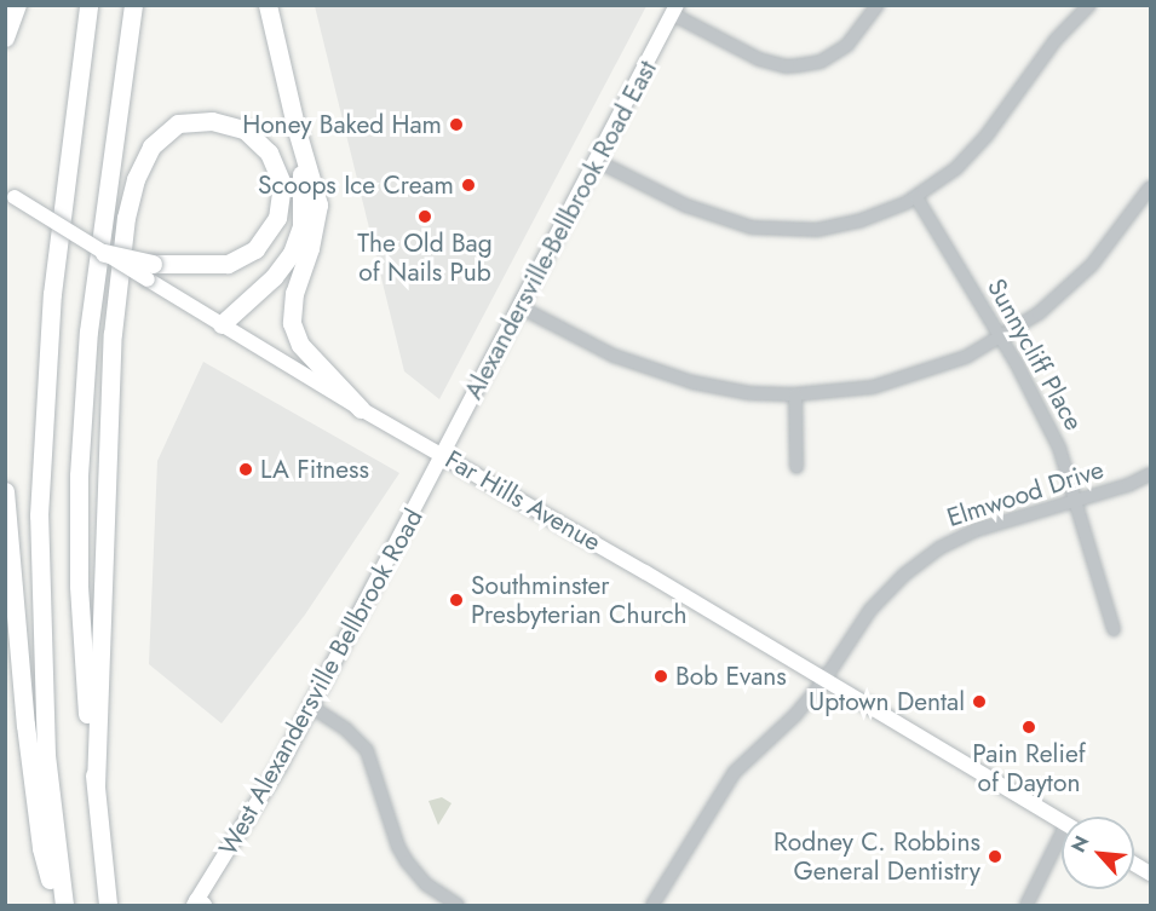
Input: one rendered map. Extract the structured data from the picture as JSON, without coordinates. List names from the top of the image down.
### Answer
{
  "streets": {
    "main road": ["Alexandersville-Bellbrook Road East", "Far Hills Avenue", "West Alexandersville Bellbrook Road"],
    "street": ["Sunnycliff Place", "Elmwood Drive"]
  },
  "crossings": [
    ["Alexandersville-Bellbrook Road East", "Far Hills Avenue"],
    ["Alexandersville-Bellbrook Road East", "West Alexandersville Bellbrook Road"],
    ["Sunnycliff Place", "Elmwood Drive"],
    ["Elmwood Drive", "Far Hills Avenue"],
    ["Far Hills Avenue", "West Alexandersville Bellbrook Road"]
  ],
  "places": [
    "Honey Baked Ham",
    "Scoops Ice Cream",
    "The Old Bag of Nails Pub",
    "LA Fitness",
    "Southminster Presbyterian Church",
    "Bob Evans",
    "Uptown Dental",
    "Pain Relief of Dayton",
    "Rodney C. Robbins General Dentistry"
  ],
  "north": "top left"
}
